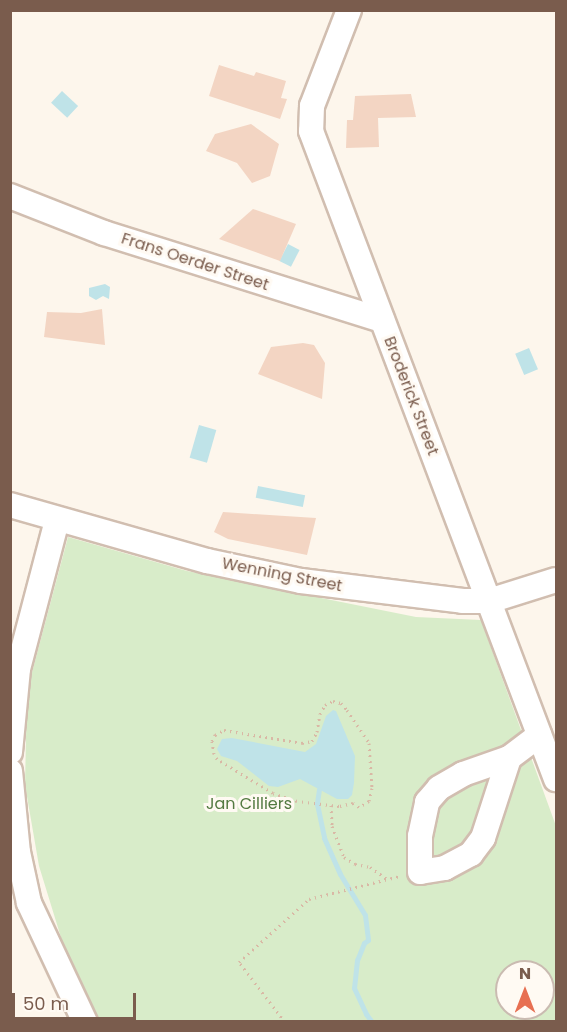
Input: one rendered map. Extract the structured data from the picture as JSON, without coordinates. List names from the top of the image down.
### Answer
{
  "streets": {
    "street": ["Frans Oerder Street", "Broderick Street", "Wenning Street"]
  },
  "crossings": [
    ["Frans Oerder Street", "Broderick Street"],
    ["Broderick Street", "Wenning Street"]
  ],
  "parks": ["Jan Cilliers"],
  "scale_bar": "50 m",
  "north": "top"
}
